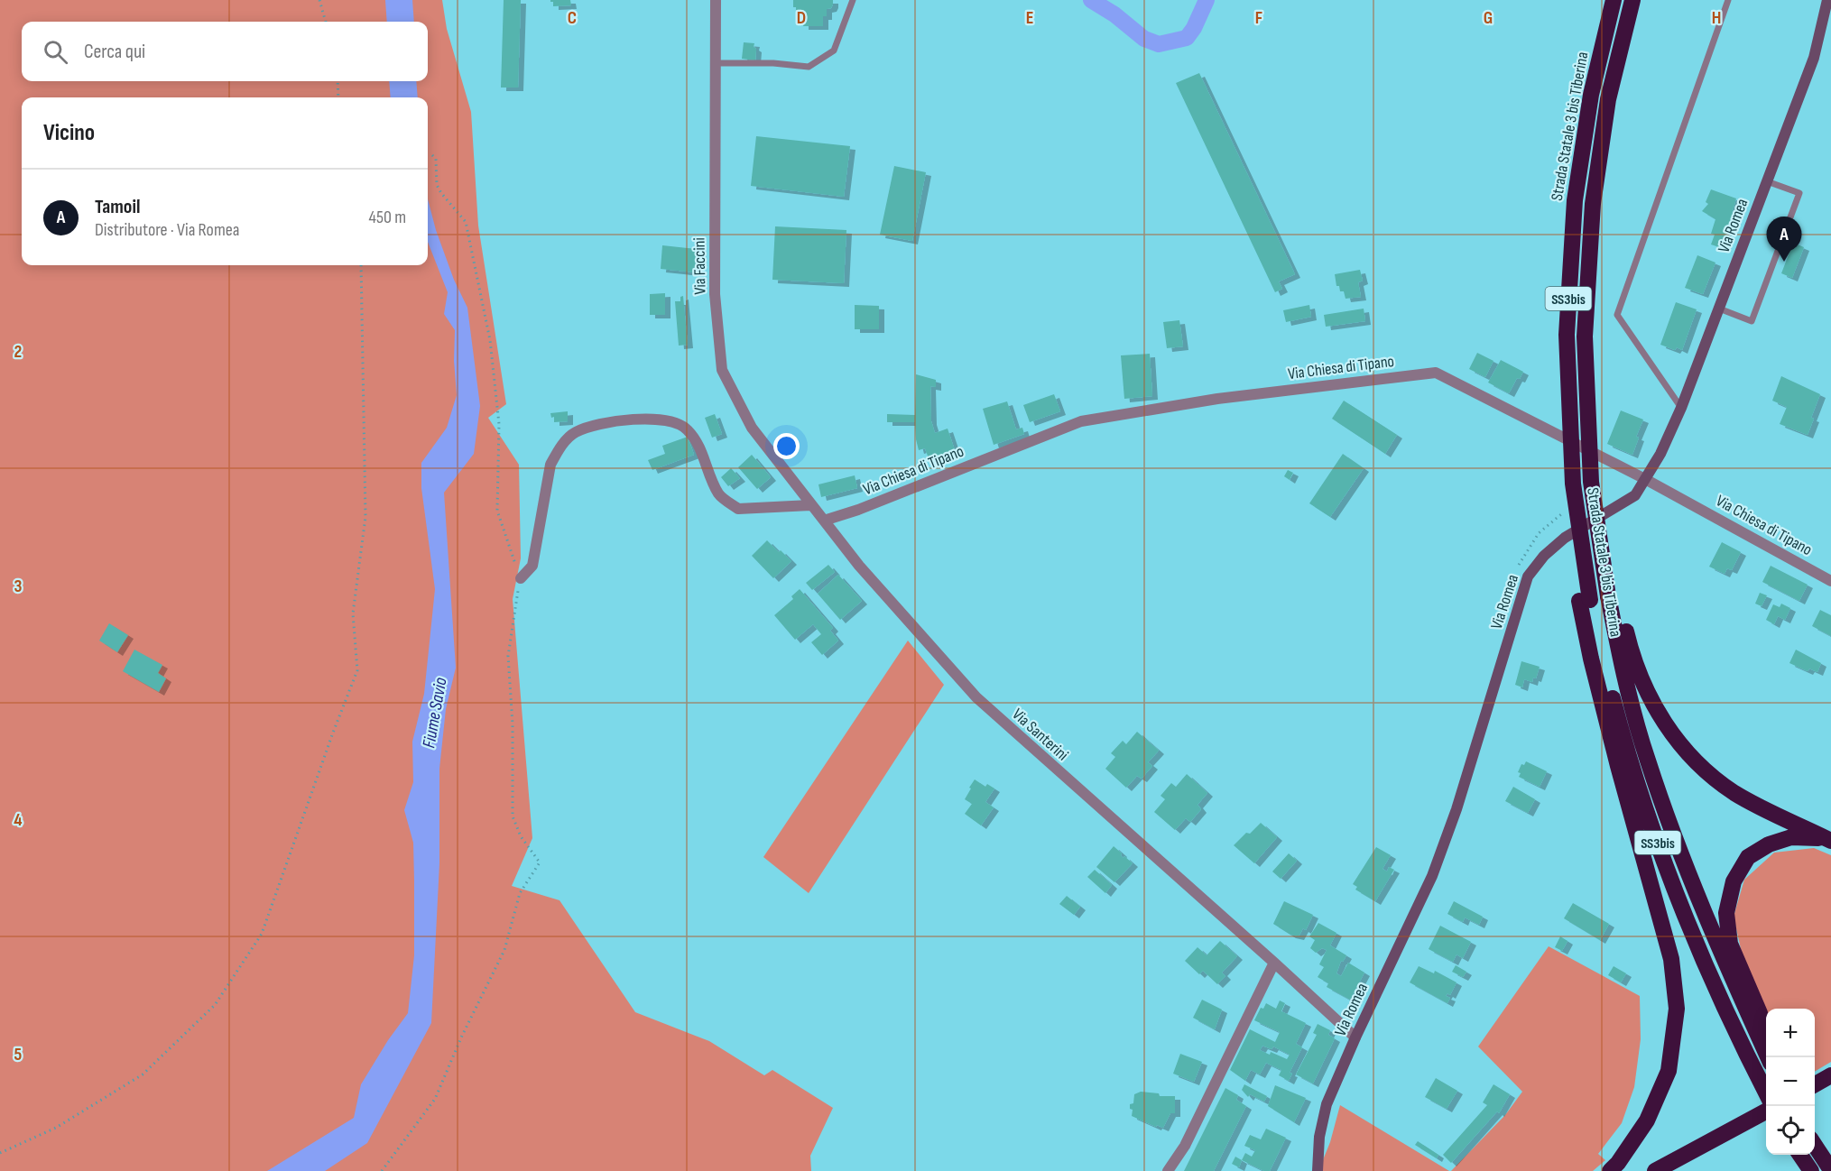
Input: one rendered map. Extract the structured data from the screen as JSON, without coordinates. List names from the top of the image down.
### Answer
{
  "streets": {
    "highway": ["Strada Statale 3 bis Tiberina", "SS3bis"],
    "main road": ["Via Romea"],
    "street": ["Via Faccini", "Via Chiesa di Tipano", "Via Santerini"]
  },
  "crossings": [
    ["Via Romea", "Via Chiesa di Tipano"],
    ["Via Romea", "Via Santerini"],
    ["Via Faccini", "Via Santerini"],
    ["Via Chiesa di Tipano", "Via Santerini"]
  ],
  "water": ["Fiume Savio"],
  "page": {
    "search": "Cerca qui",
    "heading": "Vicino",
    "list": [
      {
        "mark": "A",
        "name": "Tamoil",
        "note": "Distributore · Via Romea",
        "value": "450 m"
      }
    ],
    "pins": "A",
    "map_buttons": ["+", "−"]
  },
  "grid": {
    "columns": [
      "C",
      "D",
      "E",
      "F",
      "G",
      "H"
    ],
    "rows": [
      "2",
      "3",
      "4",
      "5"
    ]
  }
}
